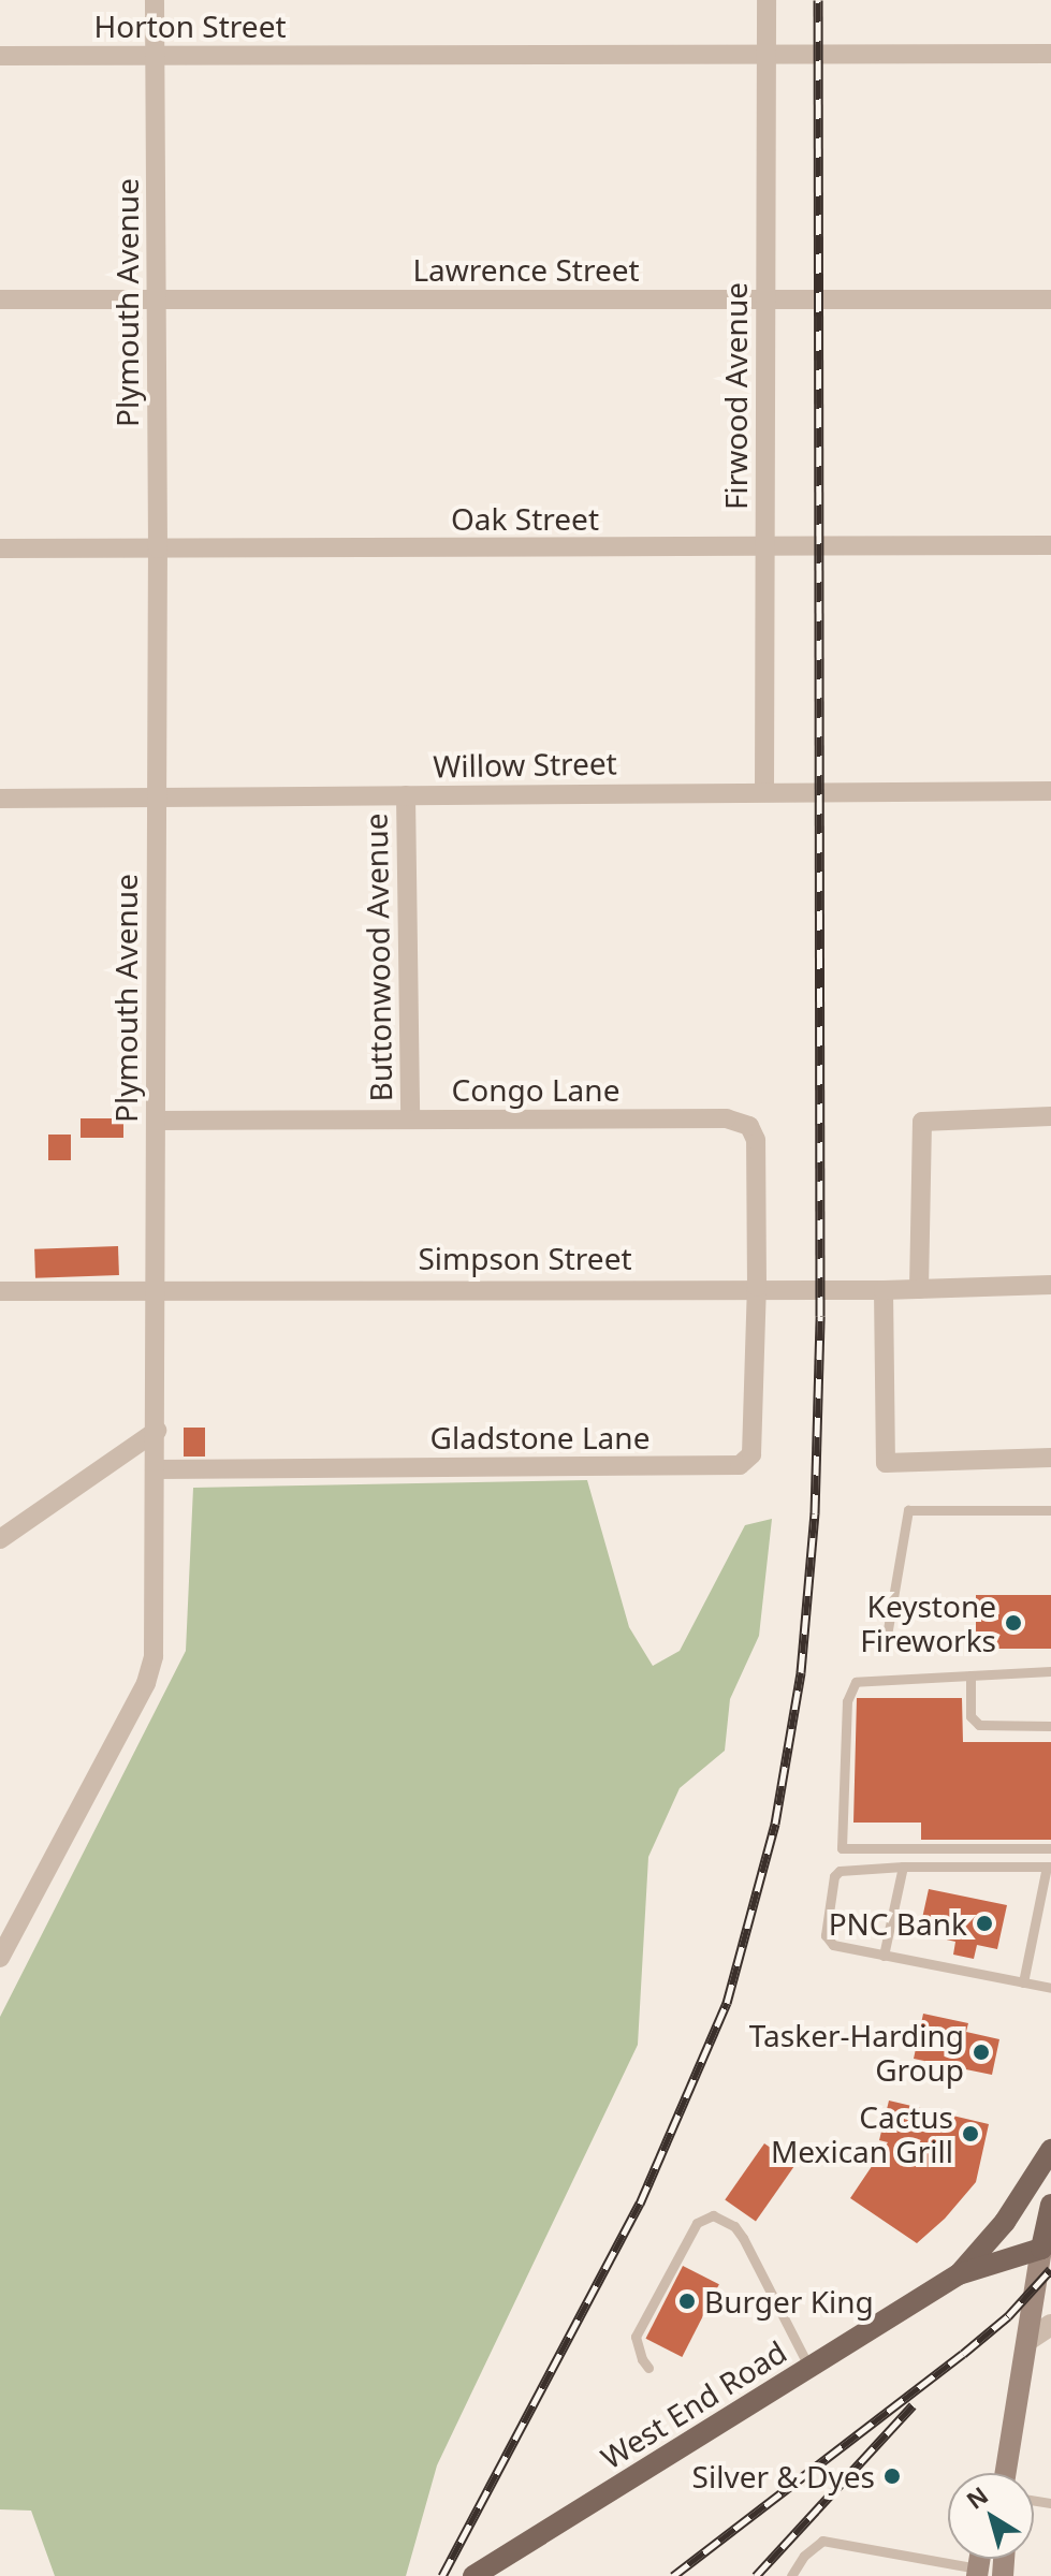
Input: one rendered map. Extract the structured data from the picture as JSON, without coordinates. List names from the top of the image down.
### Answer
{
  "streets": {
    "main road": ["West End Road"],
    "street": [
      "Horton Street",
      "Lawrence Street",
      "Plymouth Avenue",
      "Firwood Avenue",
      "Oak Street",
      "Willow Street",
      "Buttonwood Avenue",
      "Congo Lane",
      "Simpson Street",
      "Gladstone Lane"
    ]
  },
  "crossings": [
    ["Horton Street", "Plymouth Avenue"],
    ["Horton Street", "Firwood Avenue"],
    ["Lawrence Street", "Plymouth Avenue"],
    ["Lawrence Street", "Firwood Avenue"],
    ["Plymouth Avenue", "Oak Street"],
    ["Plymouth Avenue", "Willow Street"],
    ["Plymouth Avenue", "Congo Lane"],
    ["Plymouth Avenue", "Simpson Street"],
    ["Plymouth Avenue", "Gladstone Lane"],
    ["Firwood Avenue", "Oak Street"],
    ["Firwood Avenue", "Willow Street"],
    ["Willow Street", "Buttonwood Avenue"],
    ["Buttonwood Avenue", "Congo Lane"],
    ["Congo Lane", "Simpson Street"],
    ["Congo Lane", "Gladstone Lane"],
    ["Simpson Street", "Gladstone Lane"]
  ],
  "places": [
    "Keystone Fireworks",
    "PNC Bank",
    "Tasker-Harding Group",
    "Cactus Mexican Grill",
    "Burger King",
    "Silver & Dyes"
  ],
  "north": "top left"
}
